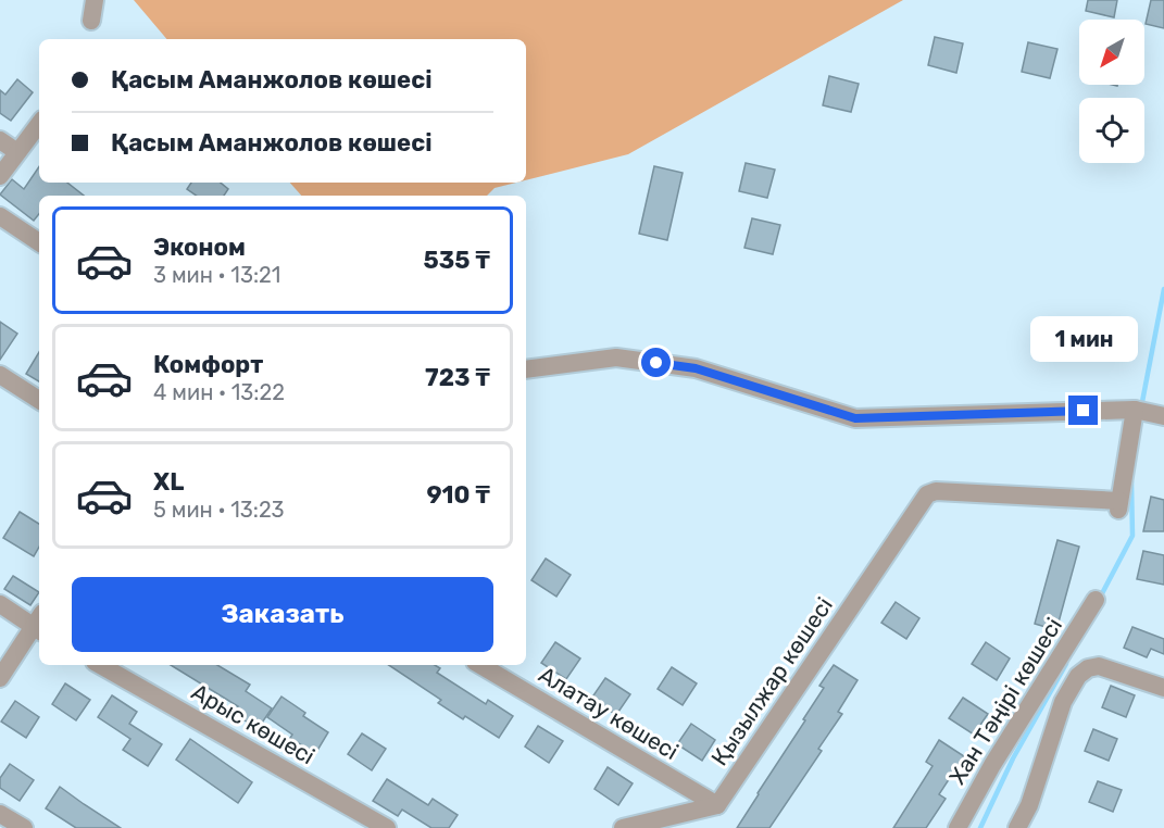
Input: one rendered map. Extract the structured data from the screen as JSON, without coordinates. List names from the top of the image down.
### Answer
{
  "streets": {
    "street": [
      "Қызылжар көшесі",
      "Хан Тәңірі көшесі",
      "Алатау көшесі",
      "Арыс көшесі"
    ]
  },
  "crossings": [
    ["Қызылжар көшесі", "Алатау көшесі"]
  ],
  "north": "bottom left",
  "page": {
    "banner": ["Қасым Аманжолов көшесі", "Қасым Аманжолов көшесі"],
    "list": [
      {
        "name": "Эконом",
        "note": "3 мин · 13:21",
        "value": "535 ₸"
      },
      {
        "name": "Комфорт",
        "note": "4 мин · 13:22",
        "value": "723 ₸"
      },
      {
        "name": "XL",
        "note": "5 мин · 13:23",
        "value": "910 ₸"
      }
    ],
    "bubble": "1 мин",
    "buttons": "Заказать"
  }
}
